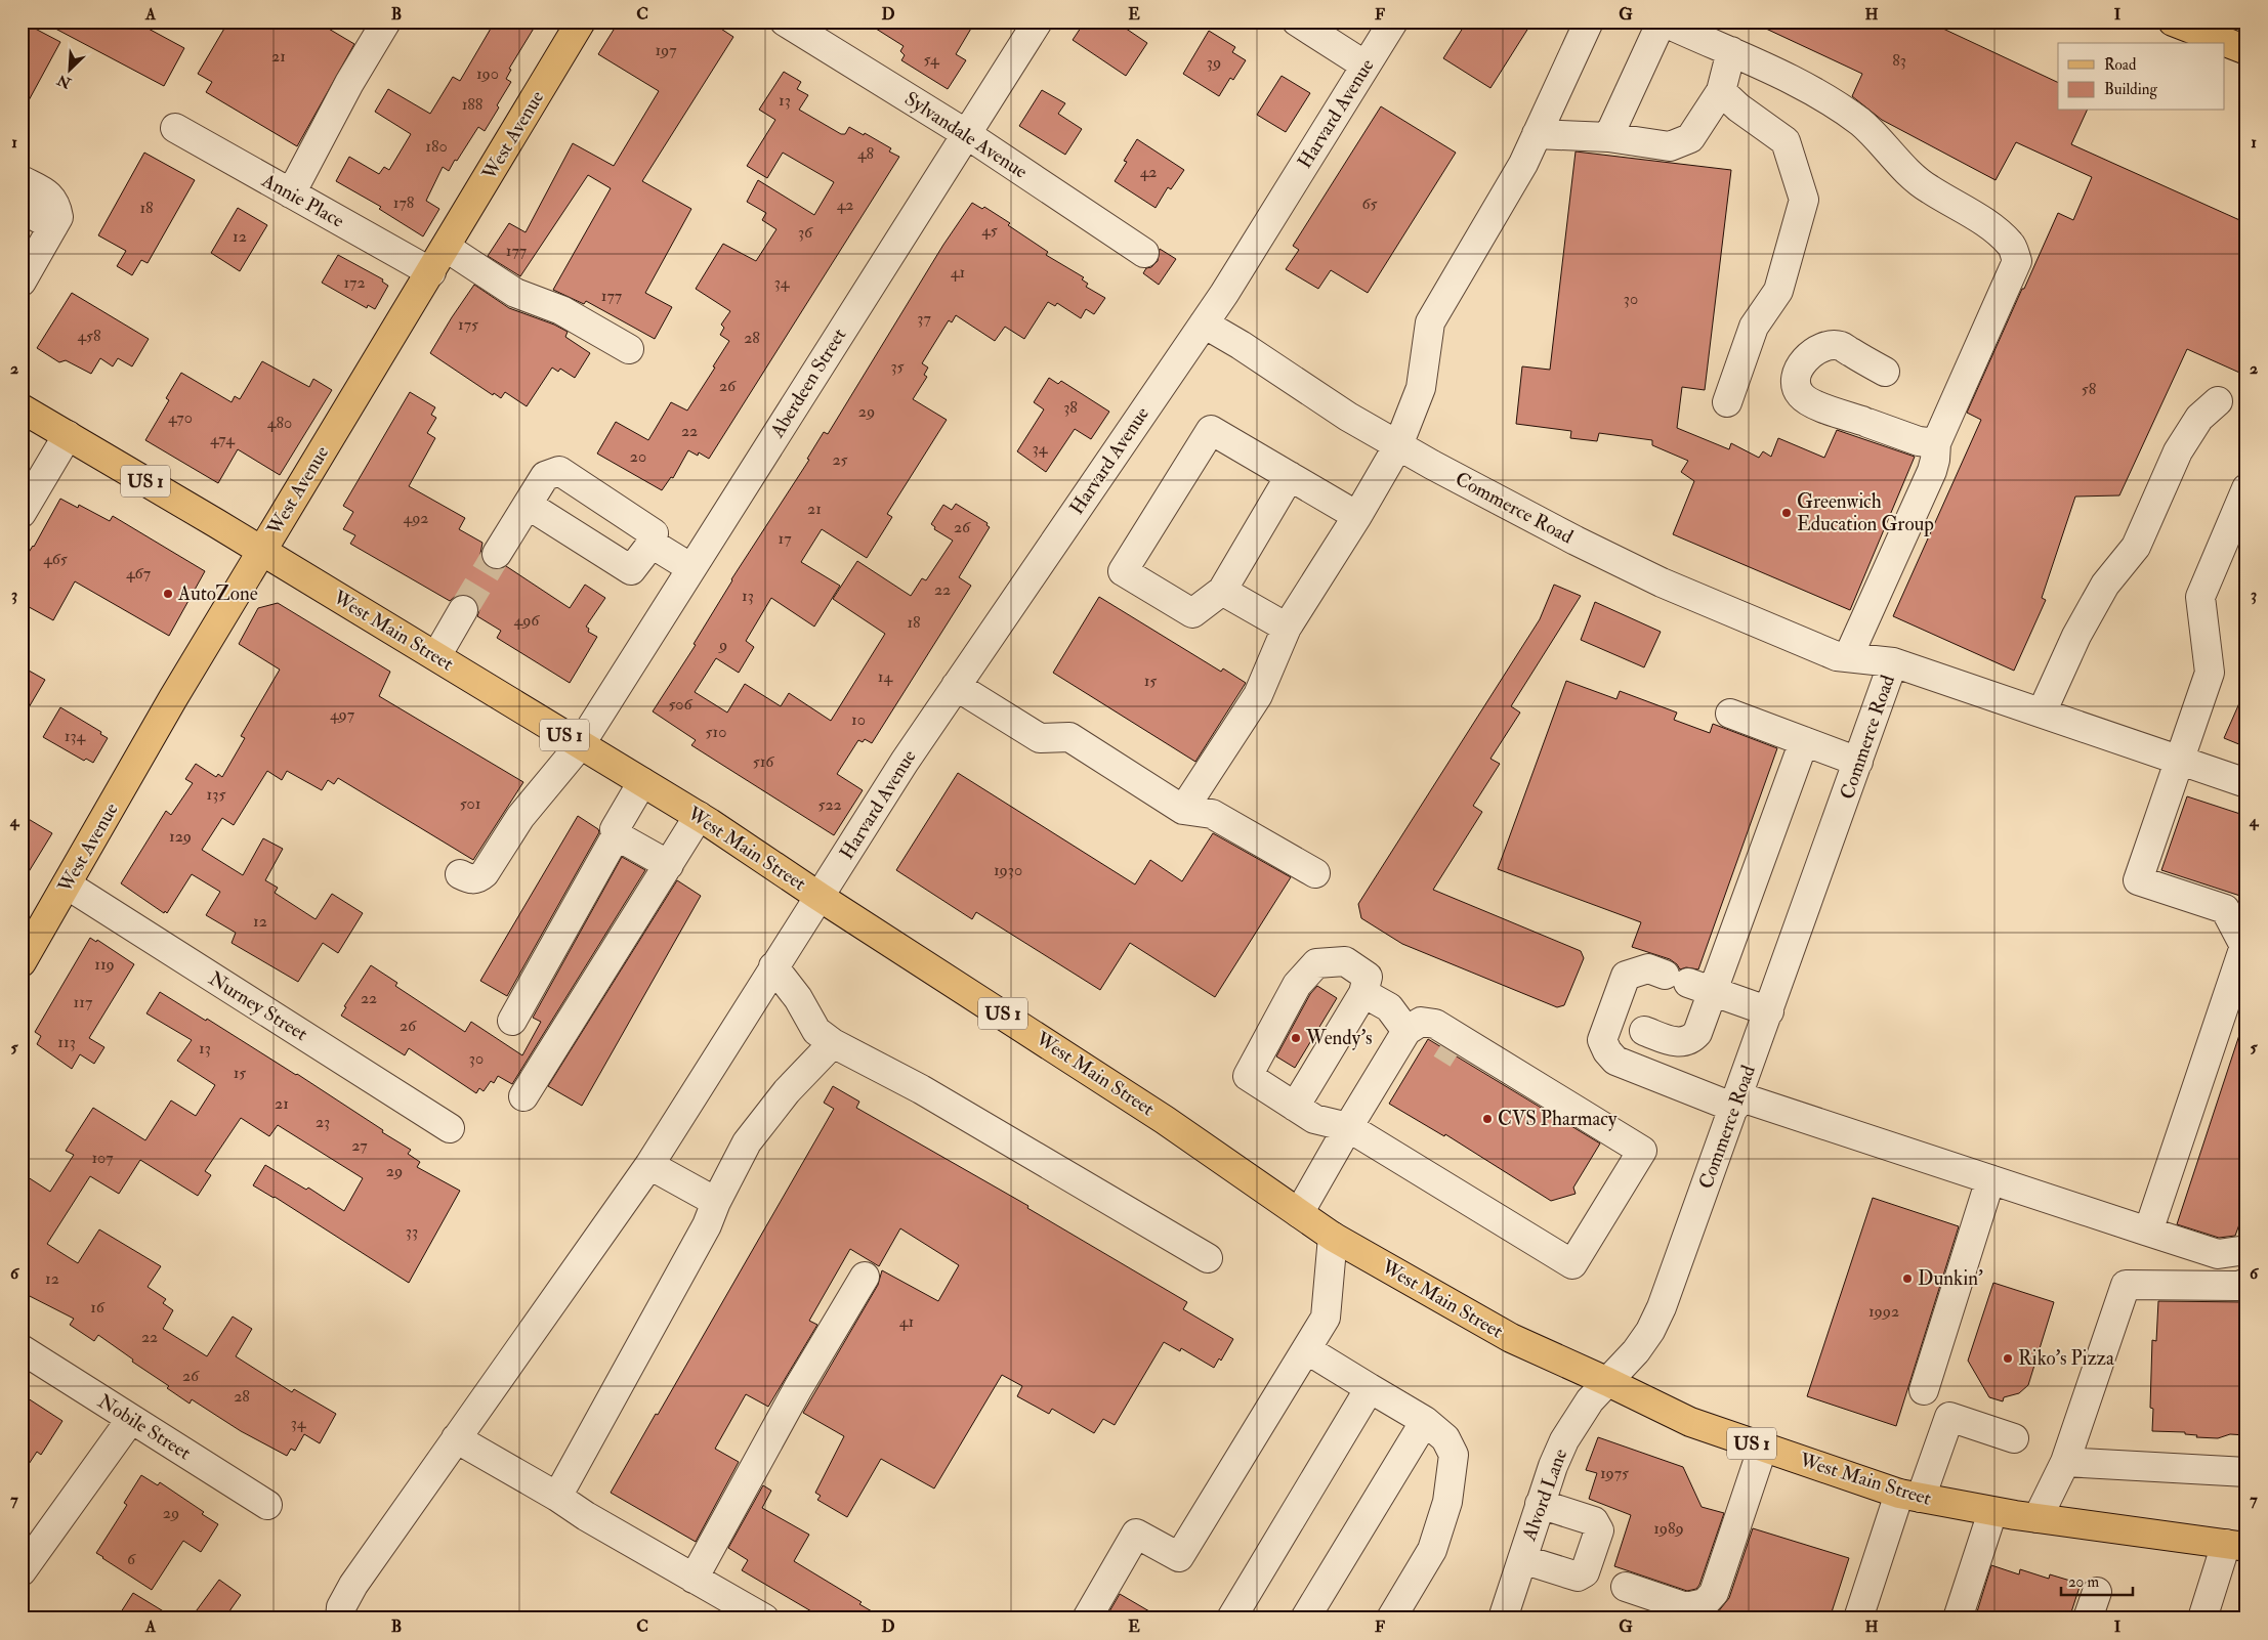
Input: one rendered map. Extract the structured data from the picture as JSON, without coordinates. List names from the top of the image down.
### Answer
{
  "streets": {
    "main road": ["West Avenue", "US 1", "West Main Street"],
    "street": [
      "Harvard Avenue",
      "Sylvandale Avenue",
      "Annie Place",
      "Aberdeen Street",
      "Commerce Road",
      "Nurney Street",
      "Nobile Street",
      "Alvord Lane"
    ]
  },
  "crossings": [
    ["Harvard Avenue", "Commerce Road"],
    ["Harvard Avenue", "West Main Street"],
    ["West Avenue", "Annie Place"],
    ["West Avenue", "West Main Street"],
    ["West Avenue", "Nurney Street"],
    ["Sylvandale Avenue", "Aberdeen Street"],
    ["Aberdeen Street", "West Main Street"],
    ["Commerce Road", "West Main Street"],
    ["Commerce Road", "Alvord Lane"],
    ["West Main Street", "Alvord Lane"]
  ],
  "places": [
    "Greenwich Education Group",
    "AutoZone",
    "Wendy's",
    "CVS Pharmacy",
    "Dunkin'",
    "Riko's Pizza"
  ],
  "house_numbers": [
    "197",
    "21",
    "54",
    "83",
    "39",
    "190",
    "13",
    "188",
    "180",
    "48",
    "42",
    "178",
    "65",
    "42",
    "18",
    "45",
    "36",
    "12",
    "177",
    "41",
    "172",
    "34",
    "177",
    "30",
    "37",
    "175",
    "458",
    "28",
    "35",
    "26",
    "58",
    "38",
    "29",
    "470",
    "480",
    "22",
    "474",
    "34",
    "20",
    "25",
    "21",
    "492",
    "26",
    "17",
    "465",
    "467",
    "22",
    "13",
    "496",
    "18",
    "9",
    "14",
    "15",
    "506",
    "497",
    "10",
    "510",
    "134",
    "516",
    "135",
    "501",
    "522",
    "129",
    "1930",
    "12",
    "119",
    "22",
    "117",
    "26",
    "113",
    "13",
    "30",
    "15",
    "21",
    "23",
    "27",
    "107",
    "29",
    "33",
    "12",
    "16",
    "1992",
    "41",
    "22",
    "26",
    "28",
    "34",
    "1975",
    "29",
    "1989",
    "6"
  ],
  "legend": ["Road", "Building"],
  "scale_bar": "20 m",
  "north": "bottom left",
  "grid": {
    "columns": [
      "A",
      "B",
      "C",
      "D",
      "E",
      "F",
      "G",
      "H",
      "I"
    ],
    "rows": [
      "1",
      "2",
      "3",
      "4",
      "5",
      "6",
      "7"
    ]
  }
}
